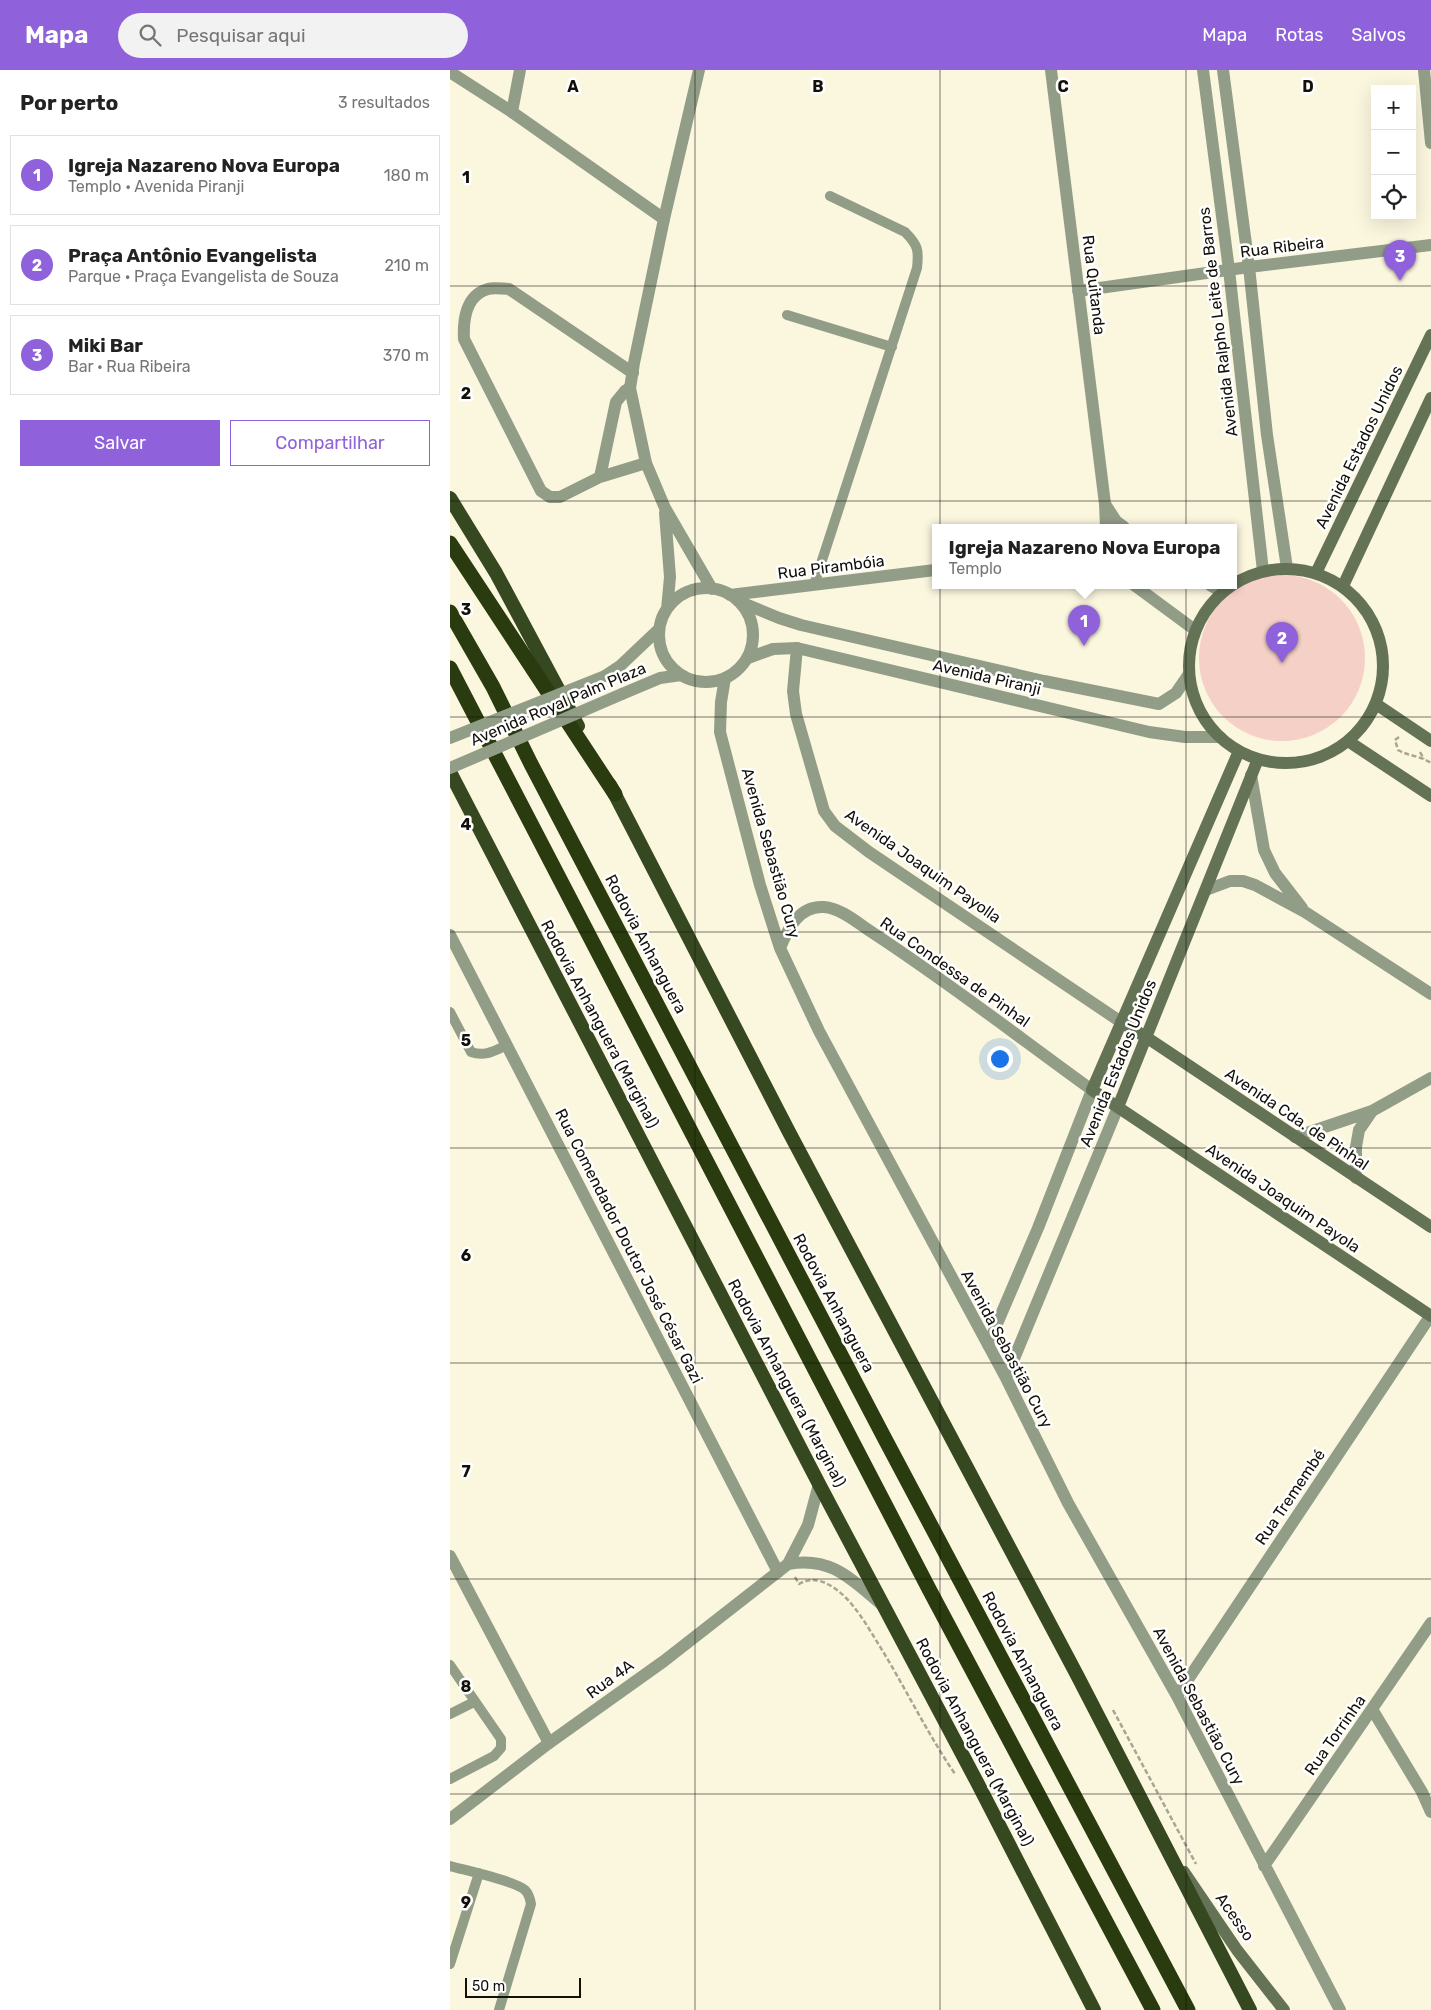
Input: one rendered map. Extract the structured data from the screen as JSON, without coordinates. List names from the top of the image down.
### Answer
{
  "streets": {
    "highway": ["Rodovia Anhanguera", "Rodovia Anhanguera (Marginal)"],
    "main road": [
      "Avenida Estados Unidos",
      "Avenida Joaquim Payolla",
      "Rua Condessa de Pinhal",
      "Avenida Cda. de Pinhal",
      "Avenida Joaquim Payola",
      "Acesso"
    ],
    "street": [
      "Rua Ribeira",
      "Rua Quitanda",
      "Avenida Ralpho Leite de Barros",
      "Rua Pirambóia",
      "Avenida Piranji",
      "Avenida Royal Palm Plaza",
      "Avenida Sebastião Cury",
      "Rua Comendador Doutor José César Gazi",
      "Rua Tremembé",
      "Rua 4A",
      "Rua Torrinha"
    ]
  },
  "crossings": [
    ["Rua Ribeira", "Rua Quitanda"],
    ["Rua Ribeira", "Avenida Ralpho Leite de Barros"],
    ["Avenida Estados Unidos", "Avenida Sebastião Cury"],
    ["Avenida Estados Unidos", "Avenida Joaquim Payolla"],
    ["Avenida Estados Unidos", "Rua Condessa de Pinhal"],
    ["Avenida Estados Unidos", "Avenida Cda. de Pinhal"],
    ["Avenida Estados Unidos", "Avenida Joaquim Payola"],
    ["Rua Pirambóia", "Avenida Piranji"],
    ["Rua Pirambóia", "Avenida Royal Palm Plaza"],
    ["Rua Pirambóia", "Avenida Sebastião Cury"],
    ["Avenida Piranji", "Avenida Royal Palm Plaza"],
    ["Avenida Piranji", "Avenida Sebastião Cury"],
    ["Avenida Piranji", "Avenida Joaquim Payolla"],
    ["Avenida Royal Palm Plaza", "Avenida Sebastião Cury"],
    ["Avenida Sebastião Cury", "Rua Condessa de Pinhal"],
    ["Avenida Sebastião Cury", "Rua Tremembé"],
    ["Avenida Sebastião Cury", "Rua Torrinha"],
    ["Avenida Joaquim Payolla", "Avenida Cda. de Pinhal"],
    ["Rua Condessa de Pinhal", "Avenida Joaquim Payola"],
    ["Rodovia Anhanguera (Marginal)", "Rua 4A"],
    ["Avenida Joaquim Payola", "Rua Tremembé"],
    ["Rua Comendador Doutor José César Gazi", "Rua 4A"]
  ],
  "scale_bar": "50 m",
  "page": {
    "header": "Mapa",
    "search": "Pesquisar aqui",
    "nav": ["Mapa", "Rotas", "Salvos"],
    "heading": ["Por perto", "3 resultados"],
    "map_buttons": ["+", "−"],
    "list": [
      {
        "mark": "1",
        "name": "Igreja Nazareno Nova Europa",
        "note": "Templo · Avenida Piranji",
        "value": "180 m"
      },
      {
        "mark": "2",
        "name": "Praça Antônio Evangelista",
        "note": "Parque · Praça Evangelista de Souza",
        "value": "210 m"
      },
      {
        "mark": "3",
        "name": "Miki Bar",
        "note": "Bar · Rua Ribeira",
        "value": "370 m"
      }
    ],
    "pins": ["3", "1", "2"],
    "buttons": ["Salvar", "Compartilhar"],
    "popup": ["Igreja Nazareno Nova Europa", "Templo"],
    "scale": "50 m"
  },
  "grid": {
    "columns": [
      "A",
      "B",
      "C",
      "D"
    ],
    "rows": [
      "1",
      "2",
      "3",
      "4",
      "5",
      "6",
      "7",
      "8",
      "9"
    ]
  }
}
